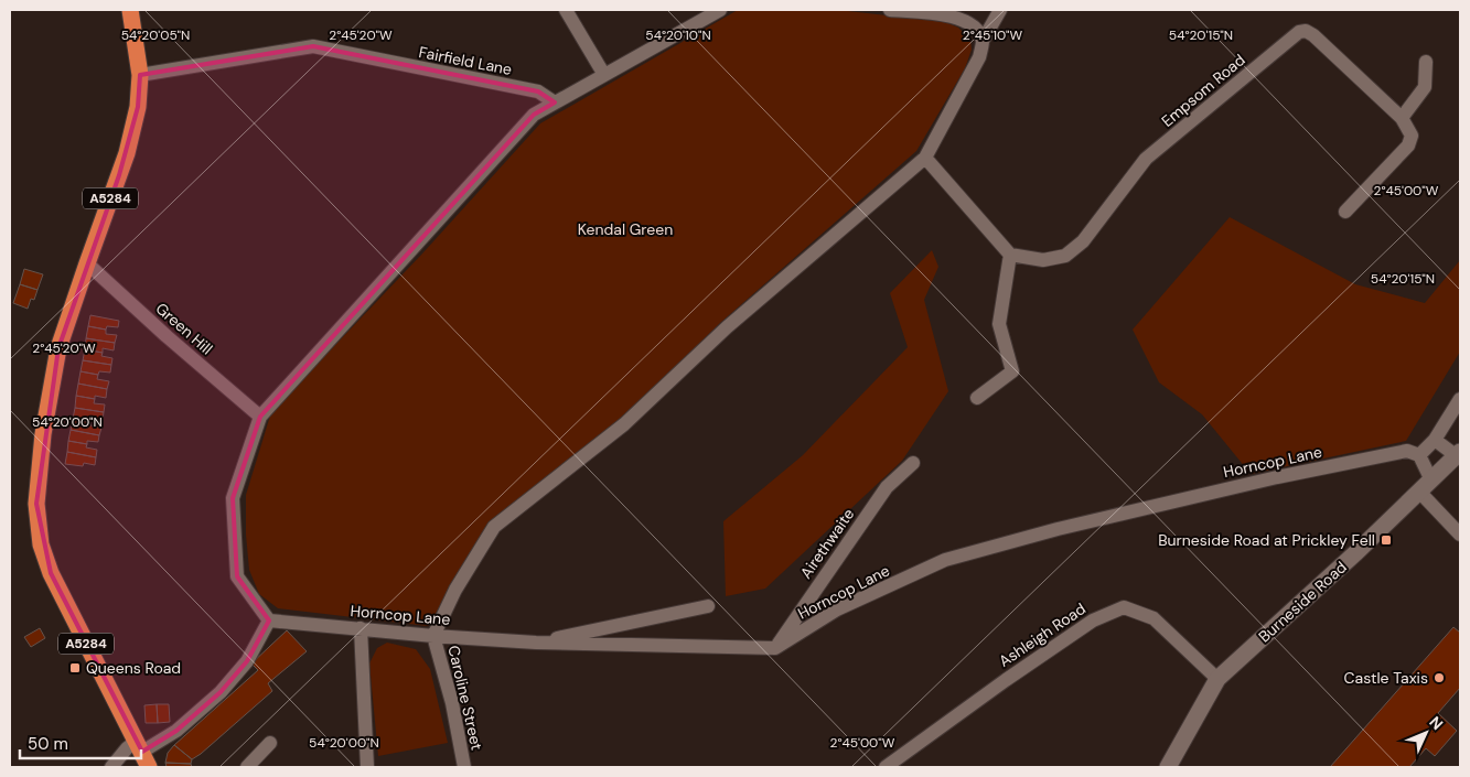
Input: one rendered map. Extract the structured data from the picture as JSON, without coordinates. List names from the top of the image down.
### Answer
{
  "streets": {
    "highway": ["A5284"],
    "street": [
      "Fairfield Lane",
      "Empsom Road",
      "Green Hill",
      "Horncop Lane",
      "Airethwaite",
      "Burneside Road",
      "Ashleigh Road",
      "Caroline Street"
    ]
  },
  "crossings": [
    ["Fairfield Lane", "A5284"],
    ["A5284", "Green Hill"],
    ["Horncop Lane", "Airethwaite"],
    ["Horncop Lane", "Caroline Street"],
    ["Burneside Road", "Ashleigh Road"]
  ],
  "parks": ["Kendal Green"],
  "places": {
    "transit": ["Burneside Road at Prickley Fell", "Queens Road"],
    "other": ["Castle Taxis"]
  },
  "scale_bar": "50 m",
  "north": "top right",
  "coordinates": [
    "2°45'20\"W",
    "2°45'10\"W",
    "54°20'05\"N",
    "54°20'10\"N",
    "54°20'15\"N",
    "2°45'00\"W",
    "54°20'00\"N"
  ]
}
